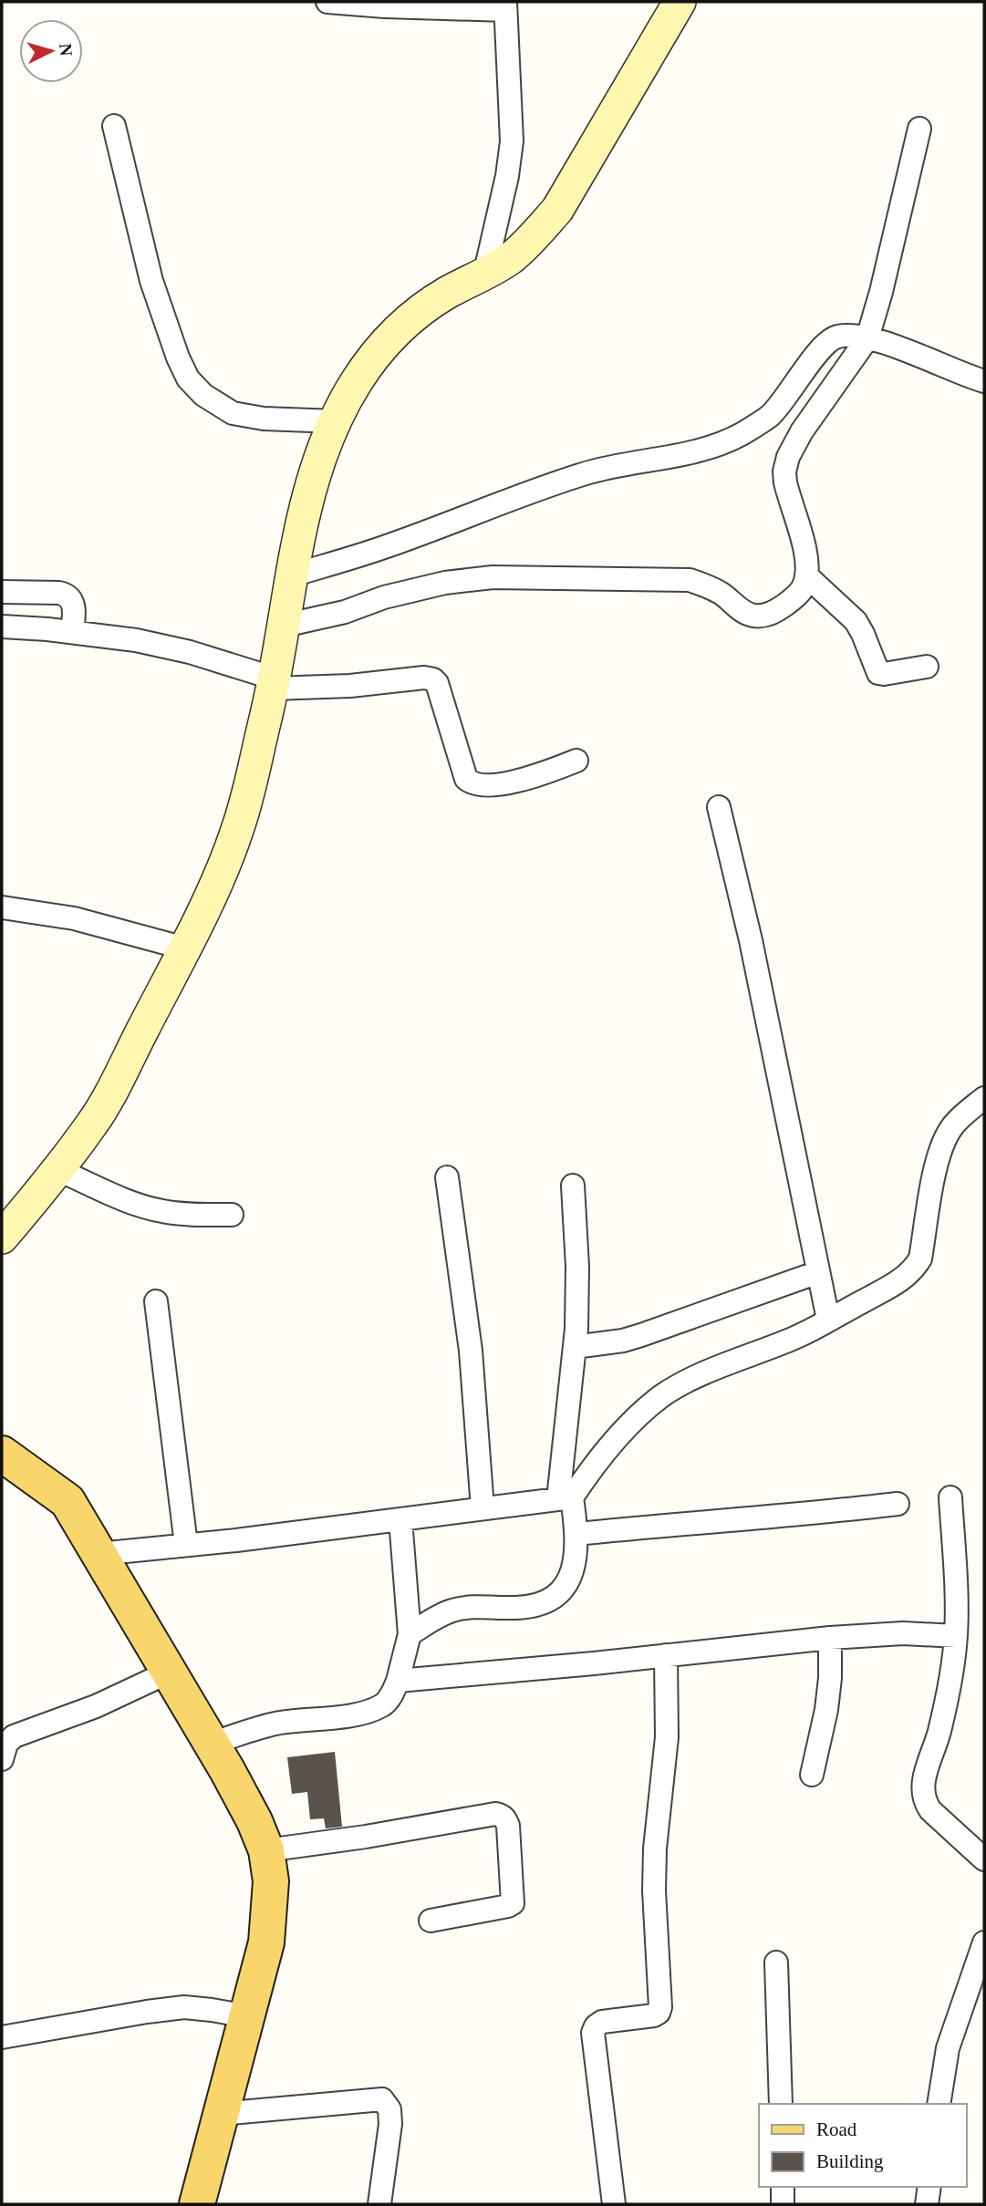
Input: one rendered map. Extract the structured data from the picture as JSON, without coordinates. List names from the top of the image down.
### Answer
{
  "legend": ["Road", "Building"],
  "north": "right"
}
